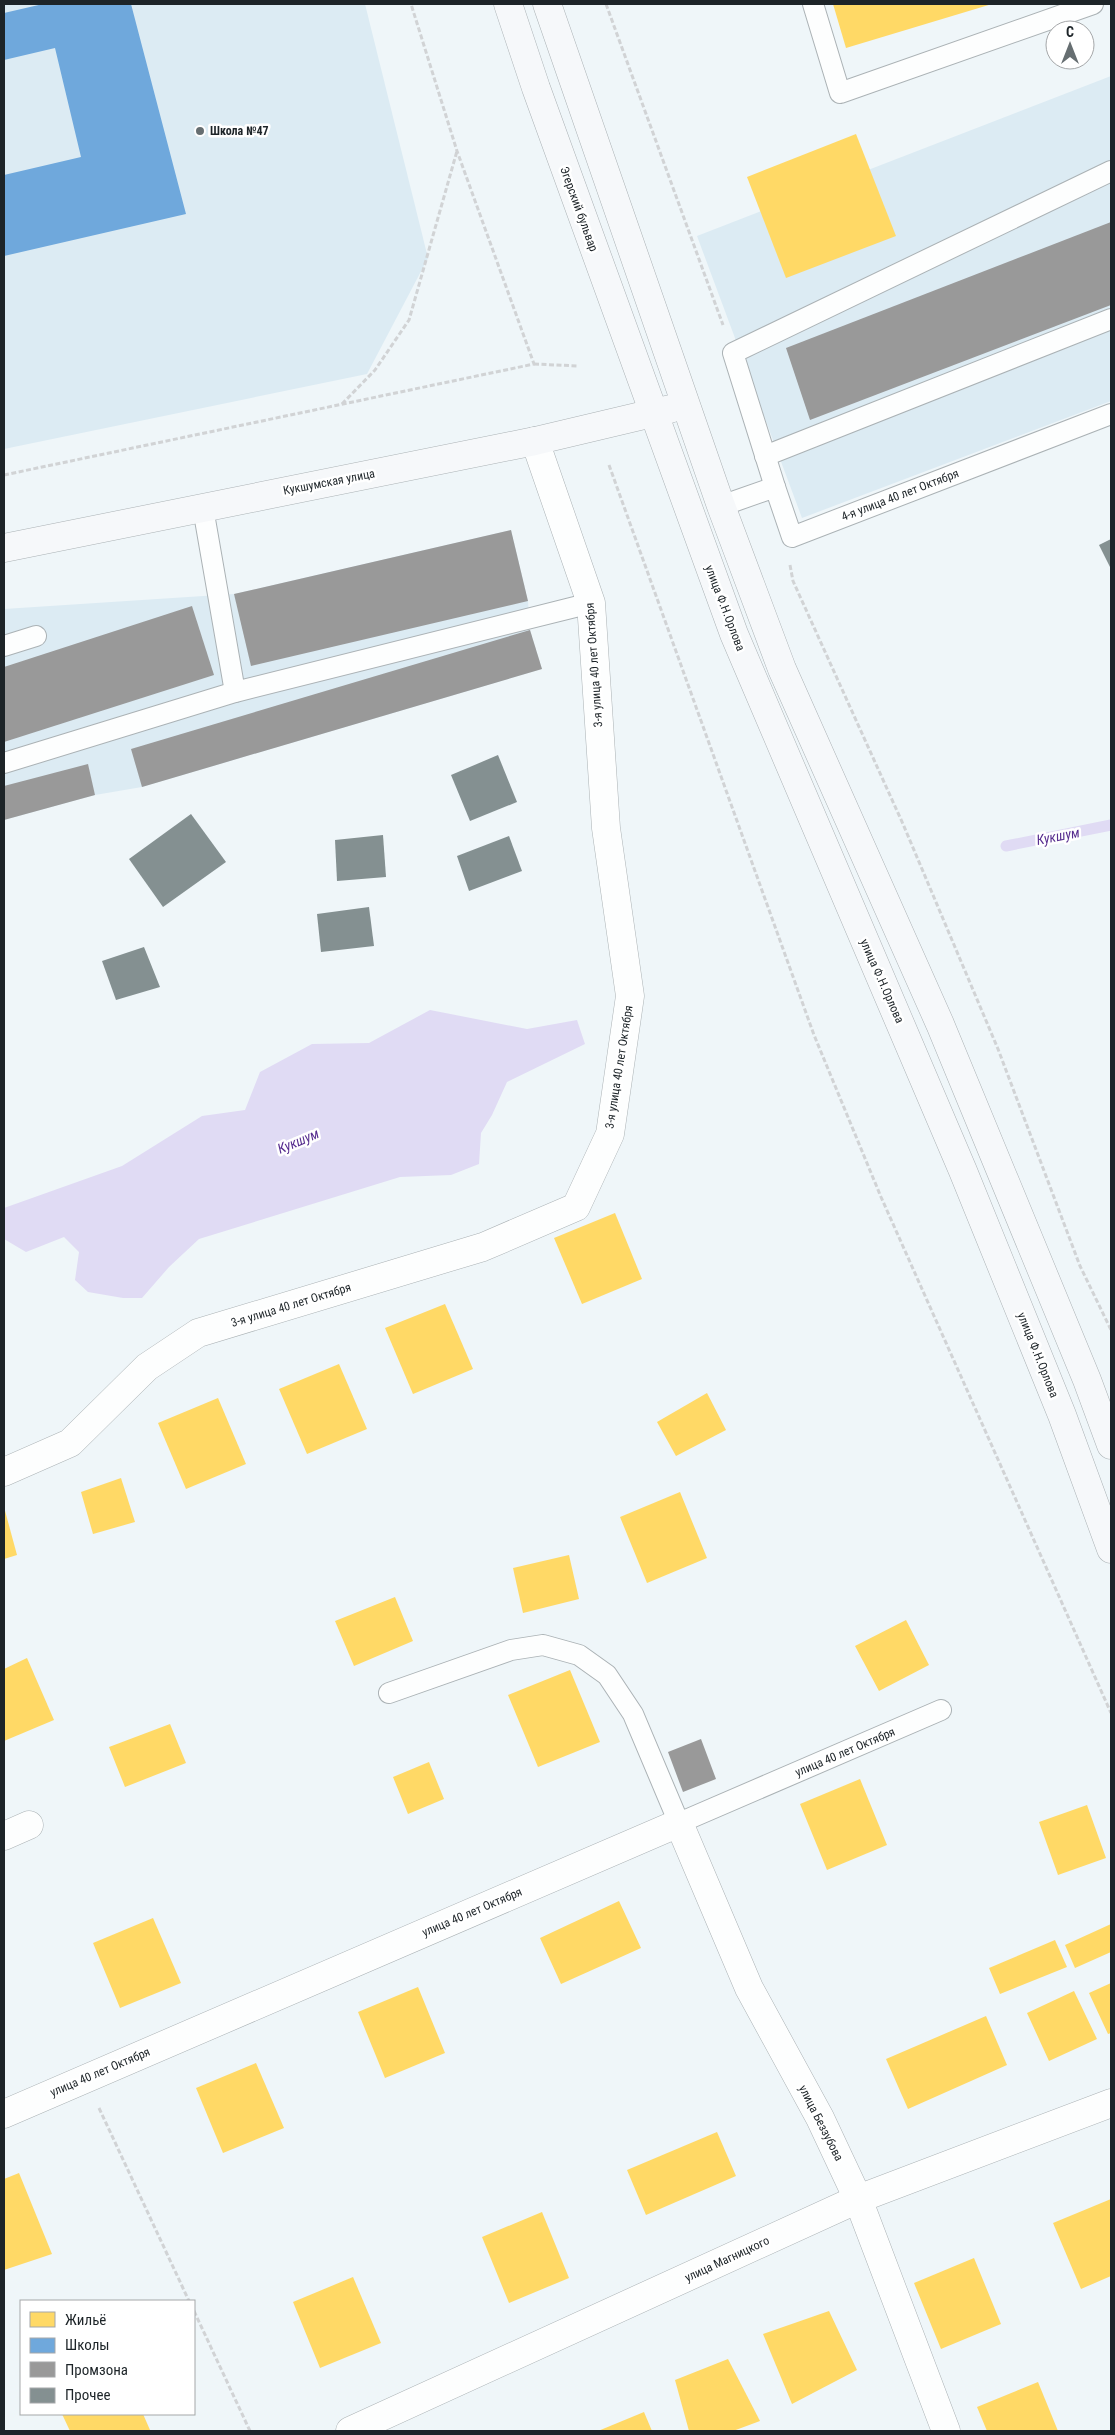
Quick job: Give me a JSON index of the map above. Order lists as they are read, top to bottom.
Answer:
{
  "streets": {
    "main road": ["Эгерский бульвар", "Кукшумская улица", "улица Ф.Н.Орлова"],
    "street": [
      "3-я улица 40 лет Октября",
      "улица 40 лет Октября",
      "улица Беззубова",
      "улица Магницкого"
    ],
    "lane": ["4-я улица 40 лет Октября"]
  },
  "crossings": [
    ["Эгерский бульвар", "Кукшумская улица"],
    ["Эгерский бульвар", "улица Ф.Н.Орлова"],
    ["Кукшумская улица", "улица Ф.Н.Орлова"],
    ["Кукшумская улица", "3-я улица 40 лет Октября"],
    ["улица 40 лет Октября", "улица Беззубова"],
    ["улица Беззубова", "улица Магницкого"]
  ],
  "water": ["Кукшум"],
  "places": ["Школа №47"],
  "legend": [
    "Жильё",
    "Школы",
    "Промзона",
    "Прочее"
  ],
  "north": "top"
}
